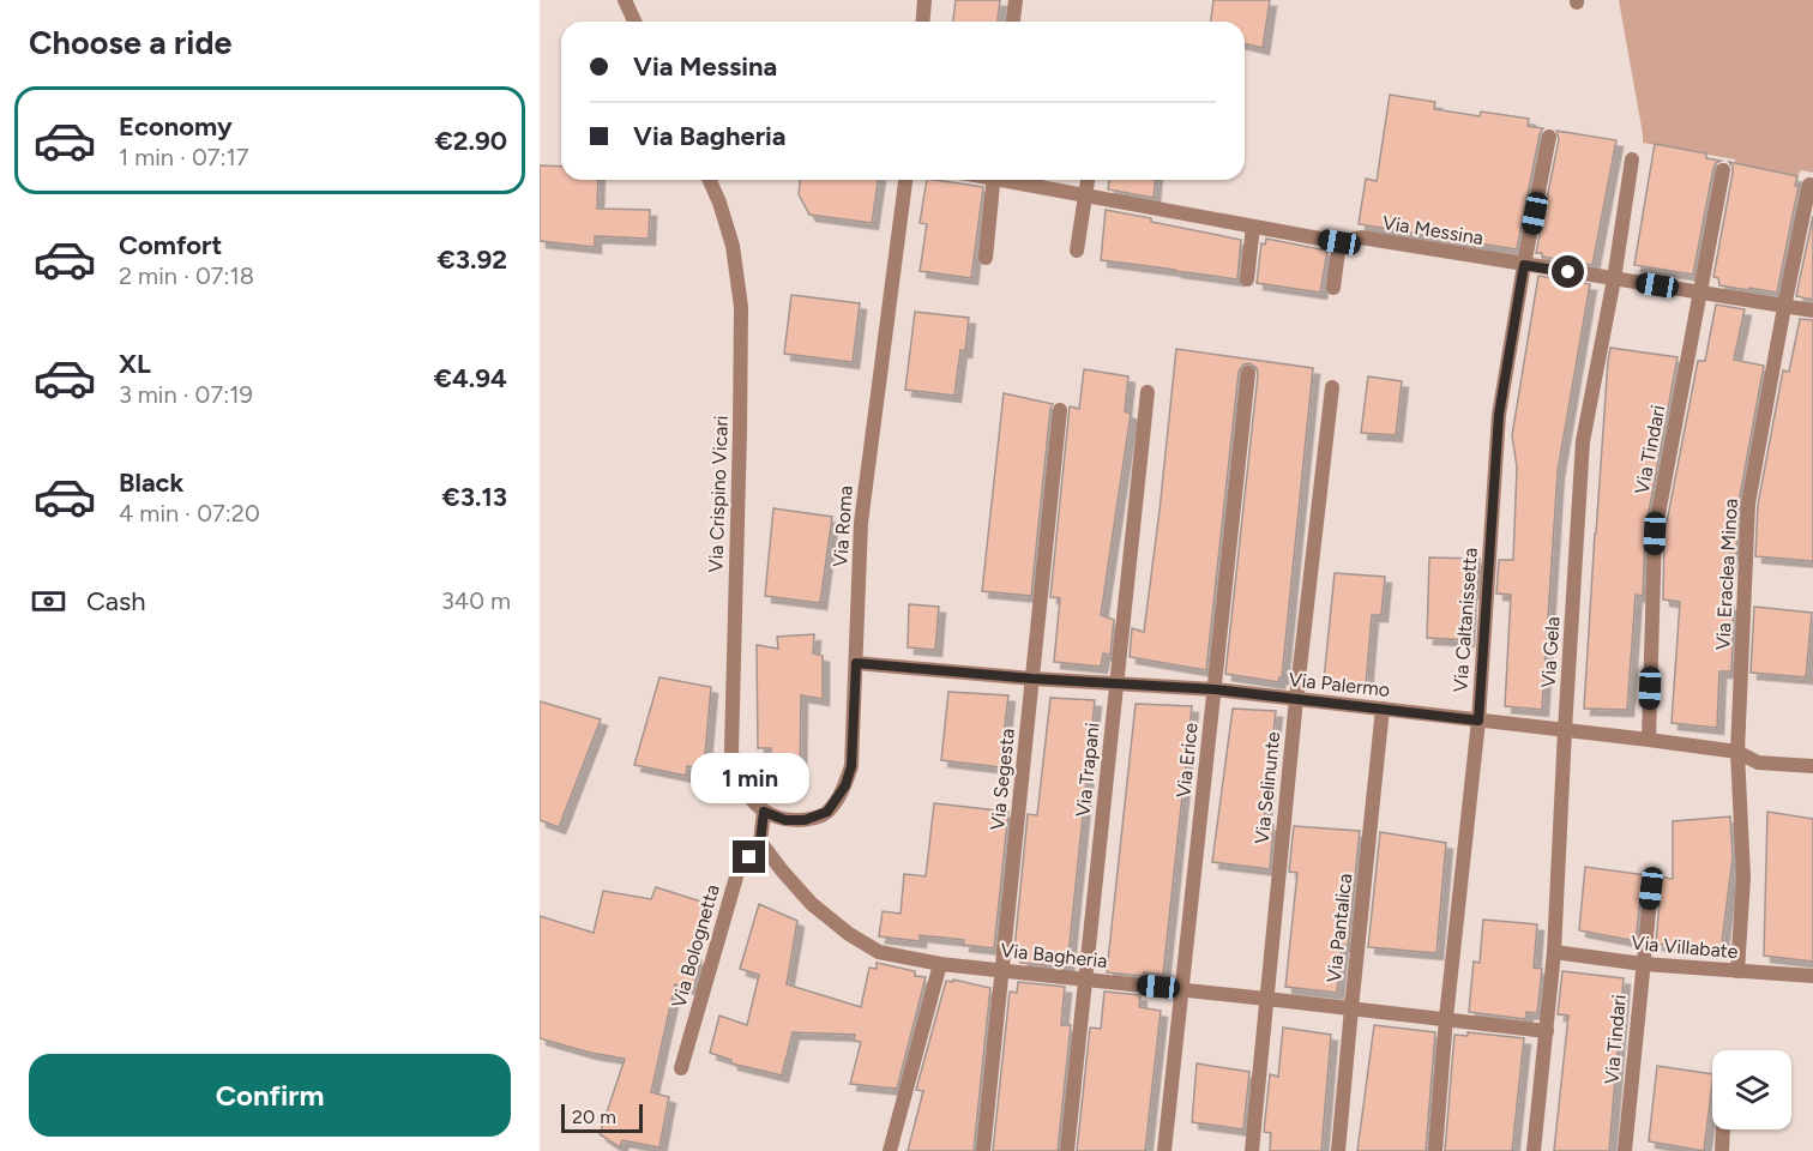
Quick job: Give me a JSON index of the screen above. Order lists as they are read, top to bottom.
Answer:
{
  "streets": {
    "street": [
      "Via Messina",
      "Via Tindari",
      "Via Crispino Vicari",
      "Via Roma",
      "Via Eraclea Minoa",
      "Via Caltanissetta",
      "Via Gela",
      "Via Palermo",
      "Via Erice",
      "Via Trapani",
      "Via Segesta",
      "Via Selinunte",
      "Via Pantalica",
      "Via Bolognetta",
      "Via Villabate",
      "Via Bagheria"
    ]
  },
  "crossings": [
    ["Via Messina", "Via Tindari"],
    ["Via Messina", "Via Eraclea Minoa"],
    ["Via Messina", "Via Caltanissetta"],
    ["Via Messina", "Via Gela"],
    ["Via Tindari", "Via Palermo"],
    ["Via Tindari", "Via Villabate"],
    ["Via Crispino Vicari", "Via Roma"],
    ["Via Roma", "Via Palermo"],
    ["Via Eraclea Minoa", "Via Palermo"],
    ["Via Eraclea Minoa", "Via Villabate"],
    ["Via Caltanissetta", "Via Palermo"],
    ["Via Caltanissetta", "Via Bagheria"],
    ["Via Gela", "Via Palermo"],
    ["Via Gela", "Via Villabate"],
    ["Via Gela", "Via Bagheria"],
    ["Via Palermo", "Via Erice"],
    ["Via Palermo", "Via Trapani"],
    ["Via Palermo", "Via Segesta"],
    ["Via Palermo", "Via Selinunte"],
    ["Via Palermo", "Via Pantalica"],
    ["Via Erice", "Via Bagheria"],
    ["Via Trapani", "Via Bagheria"],
    ["Via Segesta", "Via Bagheria"],
    ["Via Selinunte", "Via Bagheria"],
    ["Via Pantalica", "Via Bagheria"],
    ["Via Bolognetta", "Via Bagheria"]
  ],
  "scale_bar": "20 m",
  "page": {
    "heading": "Choose a ride",
    "banner": ["Via Messina", "Via Bagheria"],
    "list": [
      {
        "name": "Economy",
        "note": "1 min · 07:17",
        "value": "€2.90"
      },
      {
        "name": "Comfort",
        "note": "2 min · 07:18",
        "value": "€3.92"
      },
      {
        "name": "XL",
        "note": "3 min · 07:19",
        "value": "€4.94"
      },
      {
        "name": "Black",
        "note": "4 min · 07:20",
        "value": "€3.13"
      }
    ],
    "pay": ["Cash", "340 m"],
    "bubble": "1 min",
    "buttons": "Confirm",
    "scale": "20 m"
  }
}
